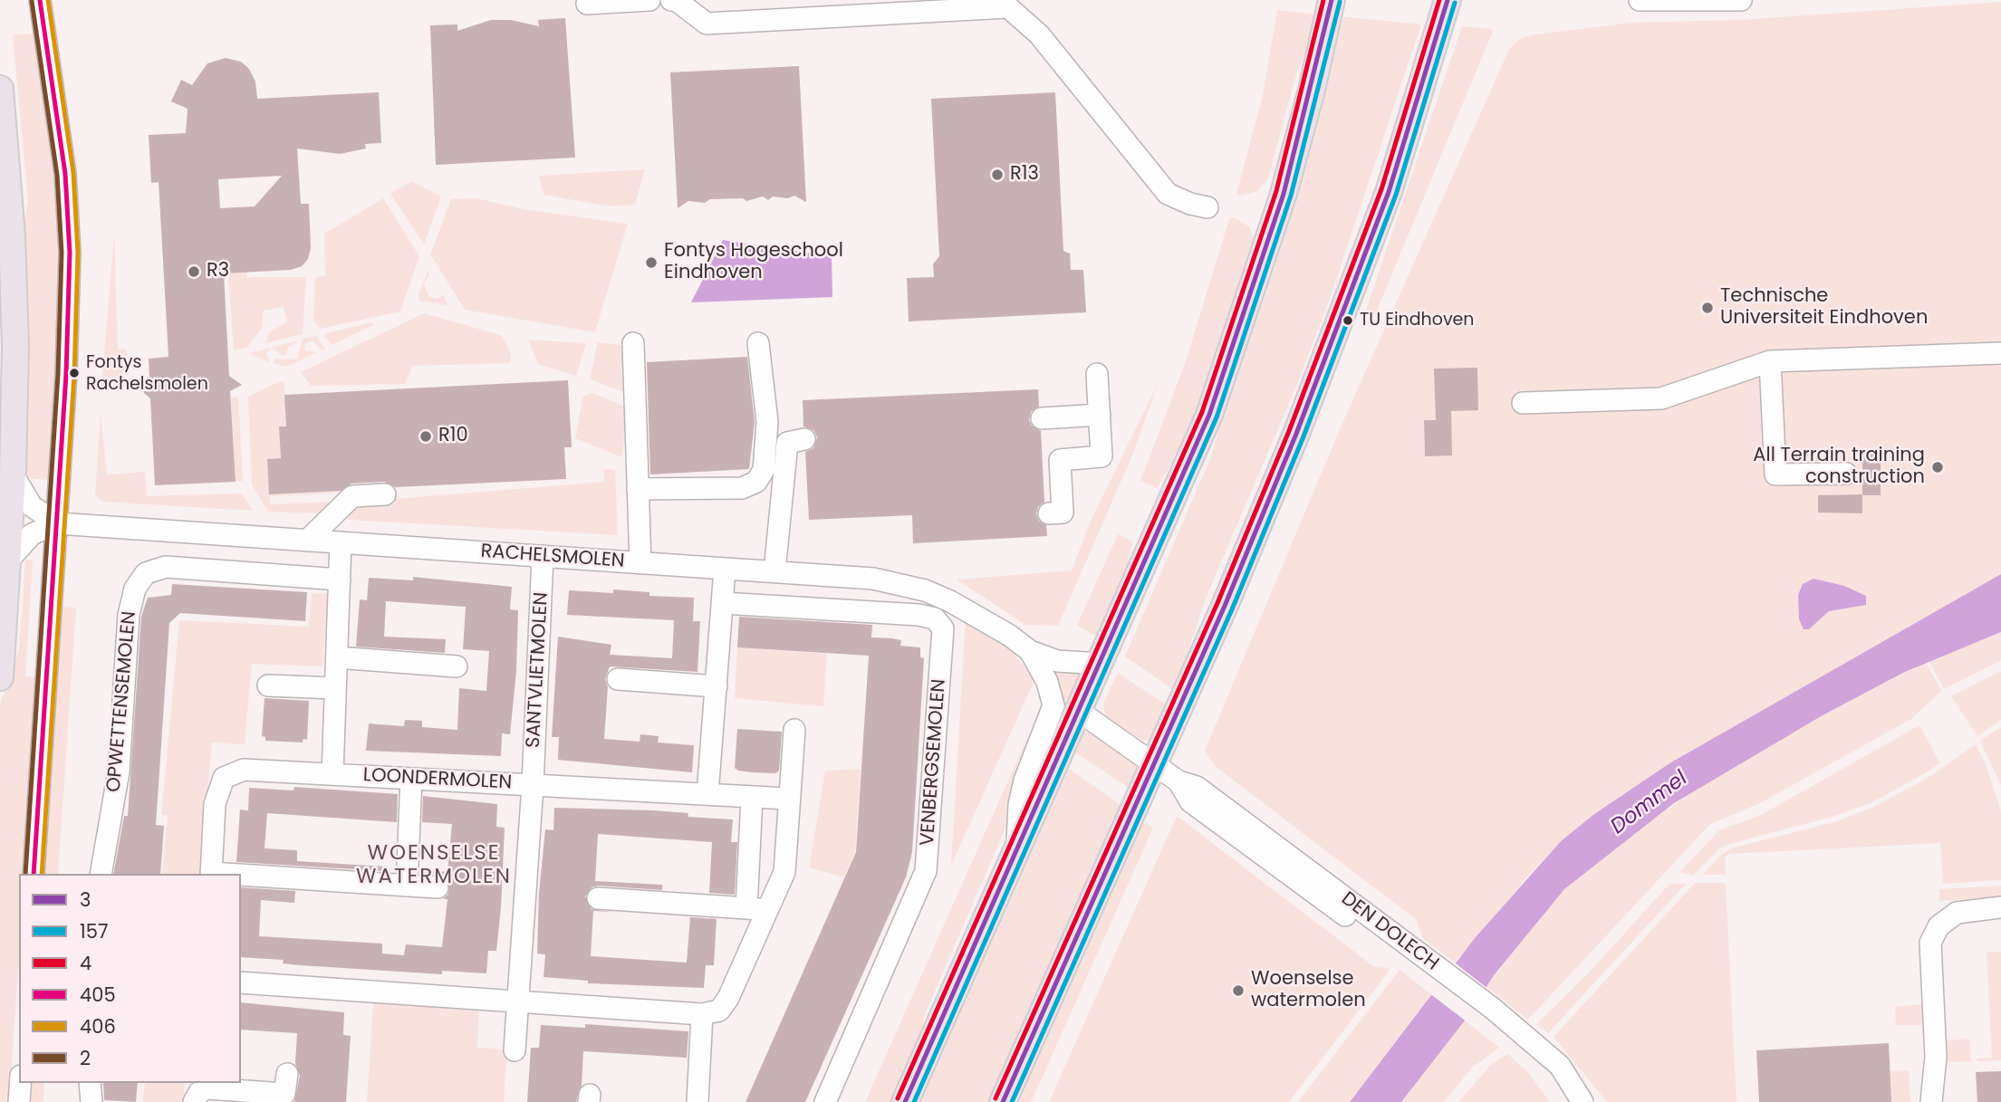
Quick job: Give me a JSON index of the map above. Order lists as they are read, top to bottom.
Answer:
{
  "streets": {
    "street": [
      "RACHELSMOLEN",
      "SANTVLIETMOLEN",
      "OPWETTENSEMOLEN",
      "VENBERGSEMOLEN",
      "LOONDERMOLEN",
      "DEN DOLECH"
    ]
  },
  "crossings": [
    ["RACHELSMOLEN", "SANTVLIETMOLEN"],
    ["SANTVLIETMOLEN", "LOONDERMOLEN"]
  ],
  "districts": ["WOENSELSE WATERMOLEN"],
  "water": ["Dommel"],
  "places": [
    "R13",
    "Fontys Hogeschool Eindhoven",
    "R3",
    "Technische Universiteit Eindhoven",
    "TU Eindhoven",
    "Fontys Rachelsmolen",
    "R10",
    "All Terrain training construction",
    "Woenselse watermolen"
  ],
  "lines": [
    "transit line 3",
    "transit line 4",
    "transit line 405",
    "transit line 406",
    "transit line 2",
    "transit line 157"
  ],
  "legend": [
    "3",
    "157",
    "4",
    "405",
    "406",
    "2"
  ]
}
